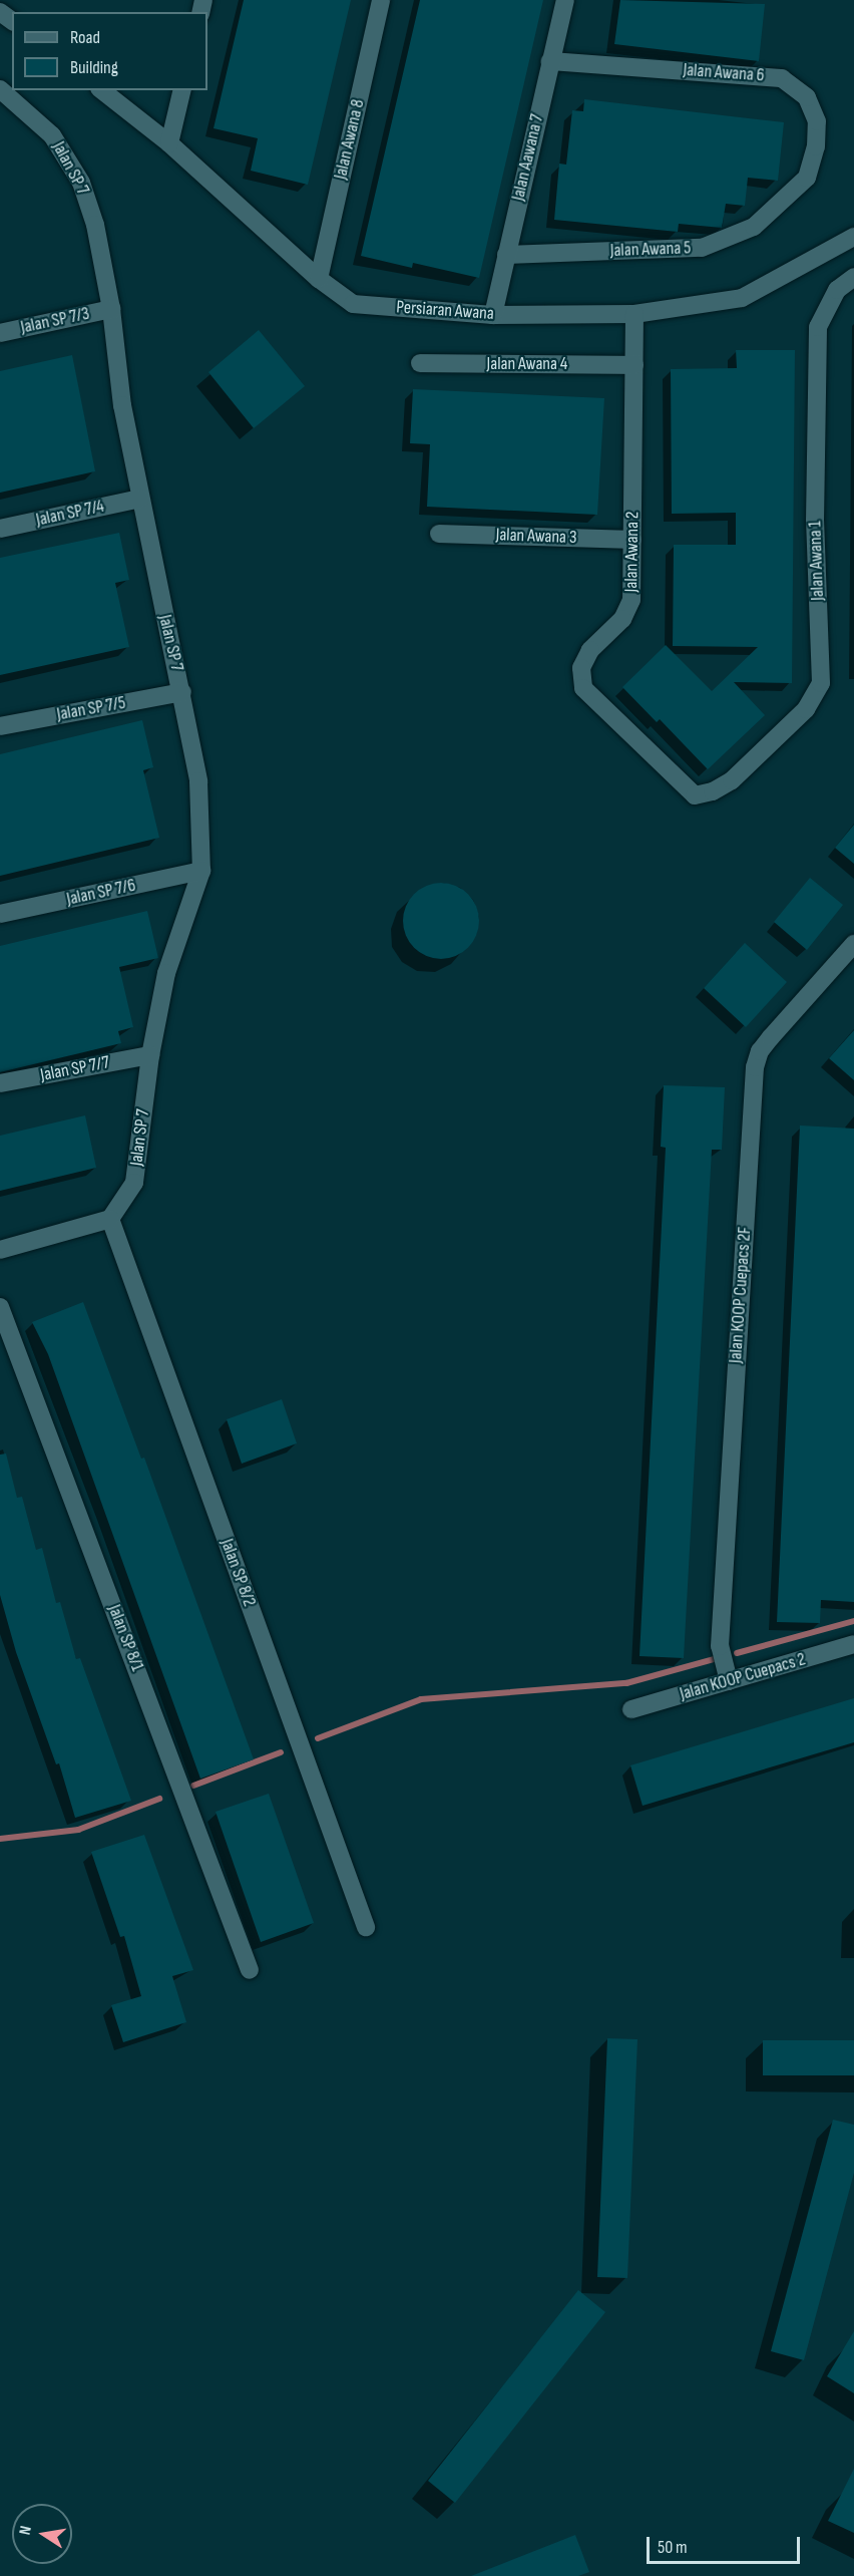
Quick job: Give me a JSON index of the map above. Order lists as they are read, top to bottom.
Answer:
{
  "streets": {
    "street": [
      "Jalan Awana 6",
      "Jalan Awana 8",
      "Jalan Aawana 7",
      "Jalan SP 7",
      "Jalan Awana 5",
      "Persiaran Awana",
      "Jalan SP 7/3",
      "Jalan Awana 4",
      "Jalan SP 7/4",
      "Jalan Awana 3",
      "Jalan Awana 2",
      "Jalan Awana 1",
      "Jalan SP 7/5",
      "Jalan SP 7/6",
      "Jalan SP 7/7",
      "Jalan KOOP Cuepacs 2F",
      "Jalan SP 8/2",
      "Jalan SP 8/1",
      "Jalan KOOP Cuepacs 2"
    ]
  },
  "crossings": [
    ["Jalan Awana 6", "Jalan Aawana 7"],
    ["Jalan Awana 6", "Jalan Awana 5"],
    ["Jalan Awana 8", "Persiaran Awana"],
    ["Jalan Aawana 7", "Jalan Awana 5"],
    ["Jalan Aawana 7", "Persiaran Awana"],
    ["Jalan SP 7", "Jalan SP 7/3"],
    ["Jalan SP 7", "Jalan SP 7/4"],
    ["Jalan SP 7", "Jalan SP 7/5"],
    ["Jalan SP 7", "Jalan SP 7/6"],
    ["Jalan SP 7", "Jalan SP 7/7"],
    ["Jalan SP 7", "Jalan SP 8/2"],
    ["Persiaran Awana", "Jalan Awana 2"],
    ["Jalan Awana 4", "Jalan Awana 2"],
    ["Jalan Awana 3", "Jalan Awana 2"],
    ["Jalan Awana 2", "Jalan Awana 1"],
    ["Jalan KOOP Cuepacs 2F", "Jalan KOOP Cuepacs 2"]
  ],
  "legend": ["Road", "Building"],
  "scale_bar": "50 m",
  "north": "left"
}
